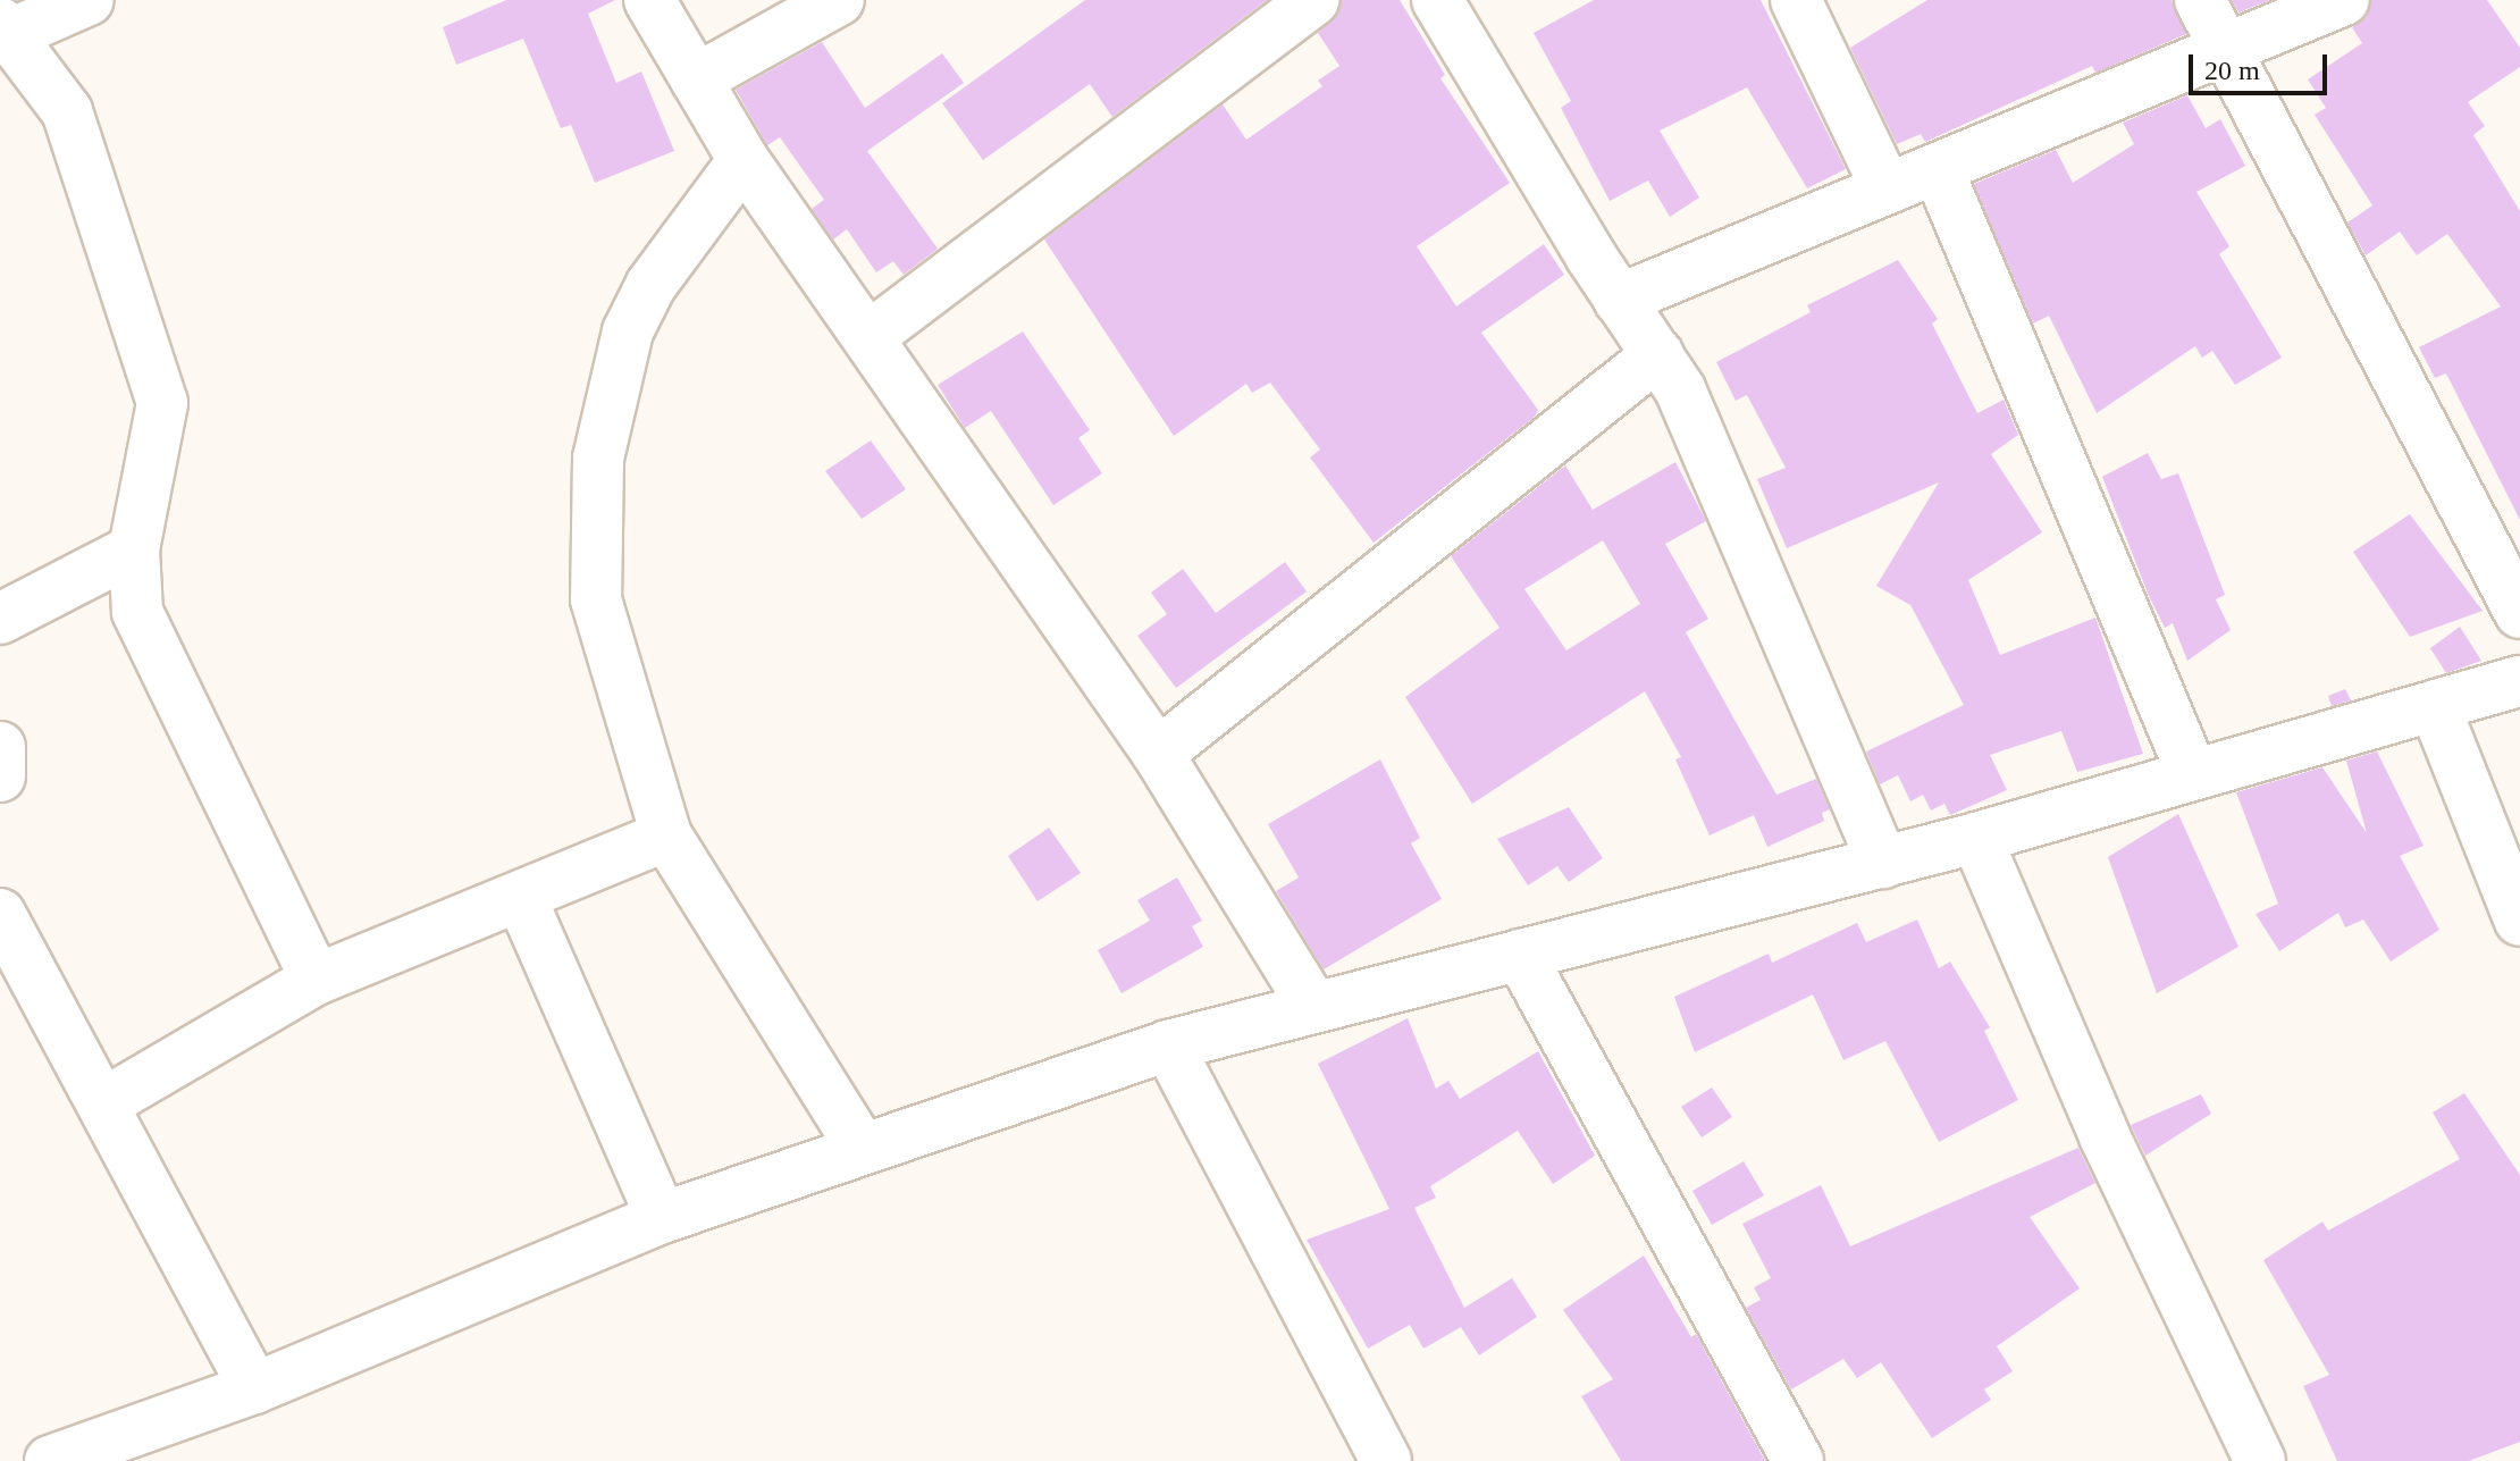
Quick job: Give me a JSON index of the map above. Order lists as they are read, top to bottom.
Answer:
{
  "scale_bar": "20 m"
}
